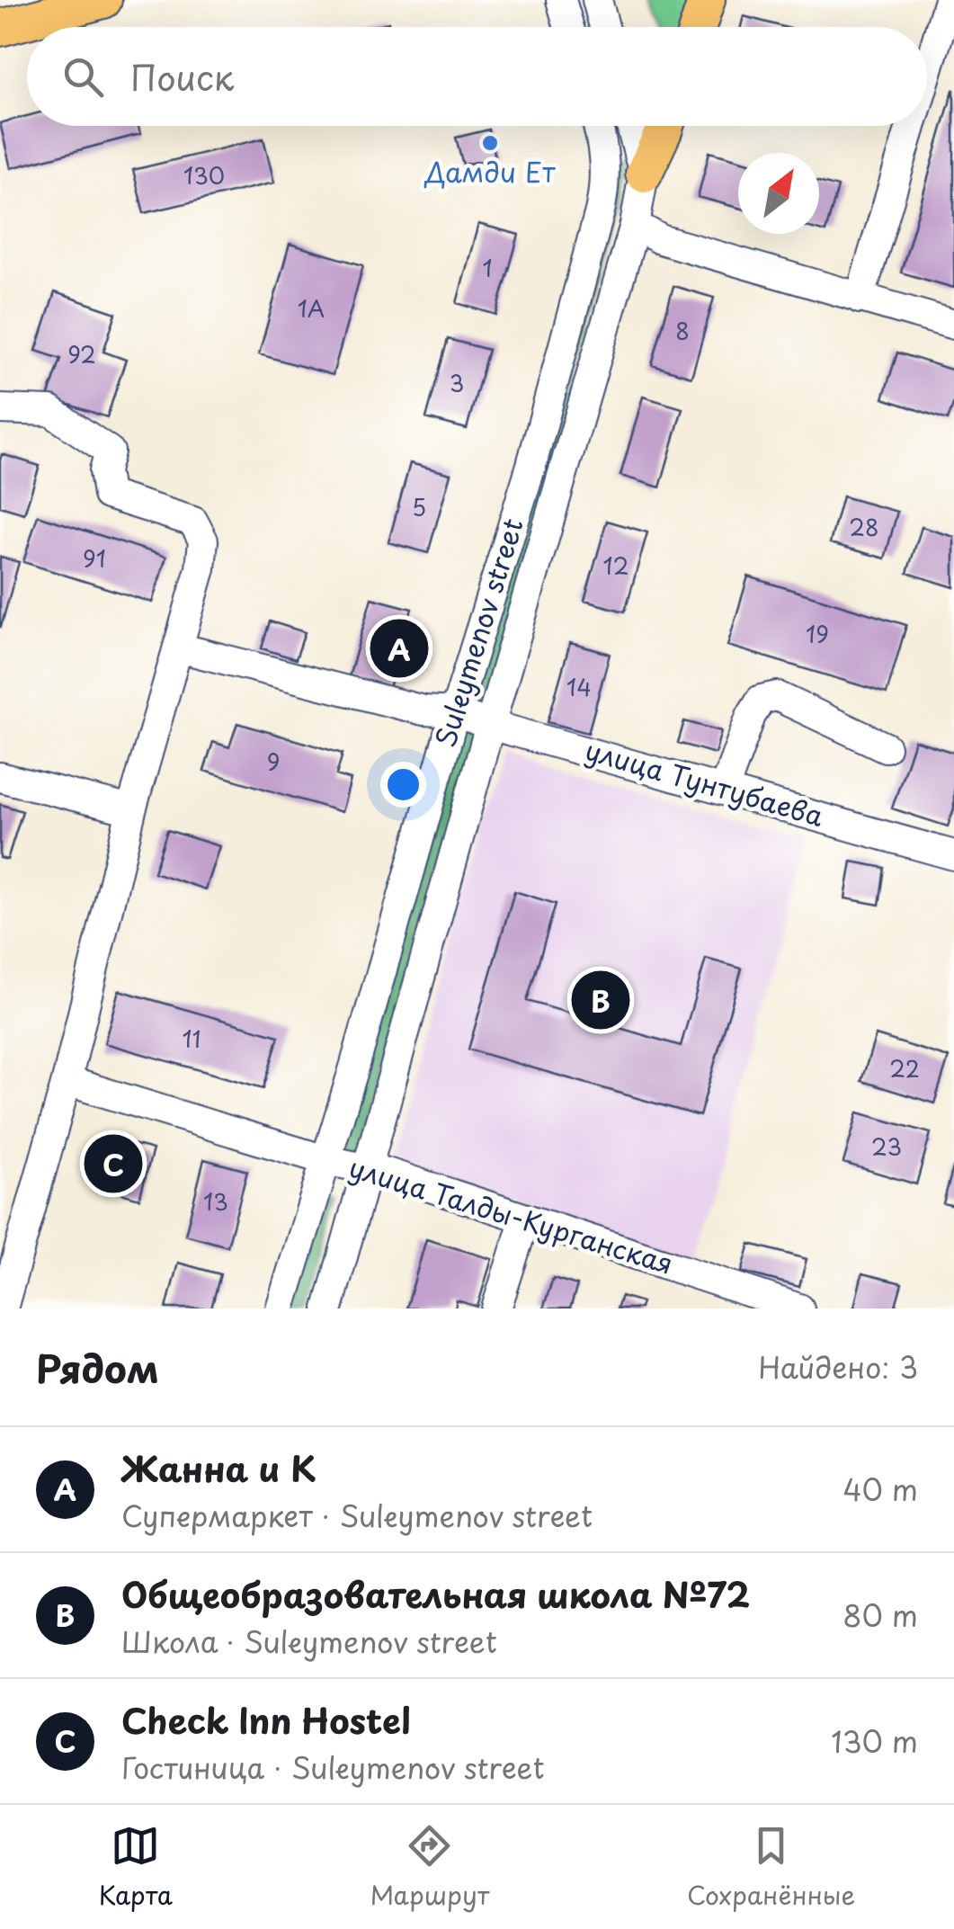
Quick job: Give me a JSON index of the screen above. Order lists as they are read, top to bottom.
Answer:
{
  "streets": {
    "street": ["Suleymenov street", "улица Тунтубаева", "улица Талды-Курганская"]
  },
  "crossings": [
    ["Suleymenov street", "улица Тунтубаева"],
    ["Suleymenov street", "улица Талды-Курганская"]
  ],
  "places": ["Дамди Ет"],
  "house_numbers": [
    "130",
    "1",
    "1А",
    "8",
    "92",
    "3",
    "5",
    "28",
    "91",
    "12",
    "19",
    "14",
    "9",
    "11",
    "22",
    "23",
    "13"
  ],
  "north": "top right",
  "page": {
    "search": "Поиск",
    "pins": ["A", "B", "C"],
    "heading": ["Рядом", "Найдено: 3"],
    "list": [
      {
        "mark": "A",
        "name": "Жанна и К",
        "note": "Супермаркет · Suleymenov street",
        "value": "40 m"
      },
      {
        "mark": "B",
        "name": "Общеобразовательная школа №72",
        "note": "Школа · Suleymenov street",
        "value": "80 m"
      },
      {
        "mark": "C",
        "name": "Check Inn Hostel",
        "note": "Гостиница · Suleymenov street",
        "value": "130 m"
      }
    ],
    "nav": ["Карта", "Маршрут", "Сохранённые"]
  }
}
